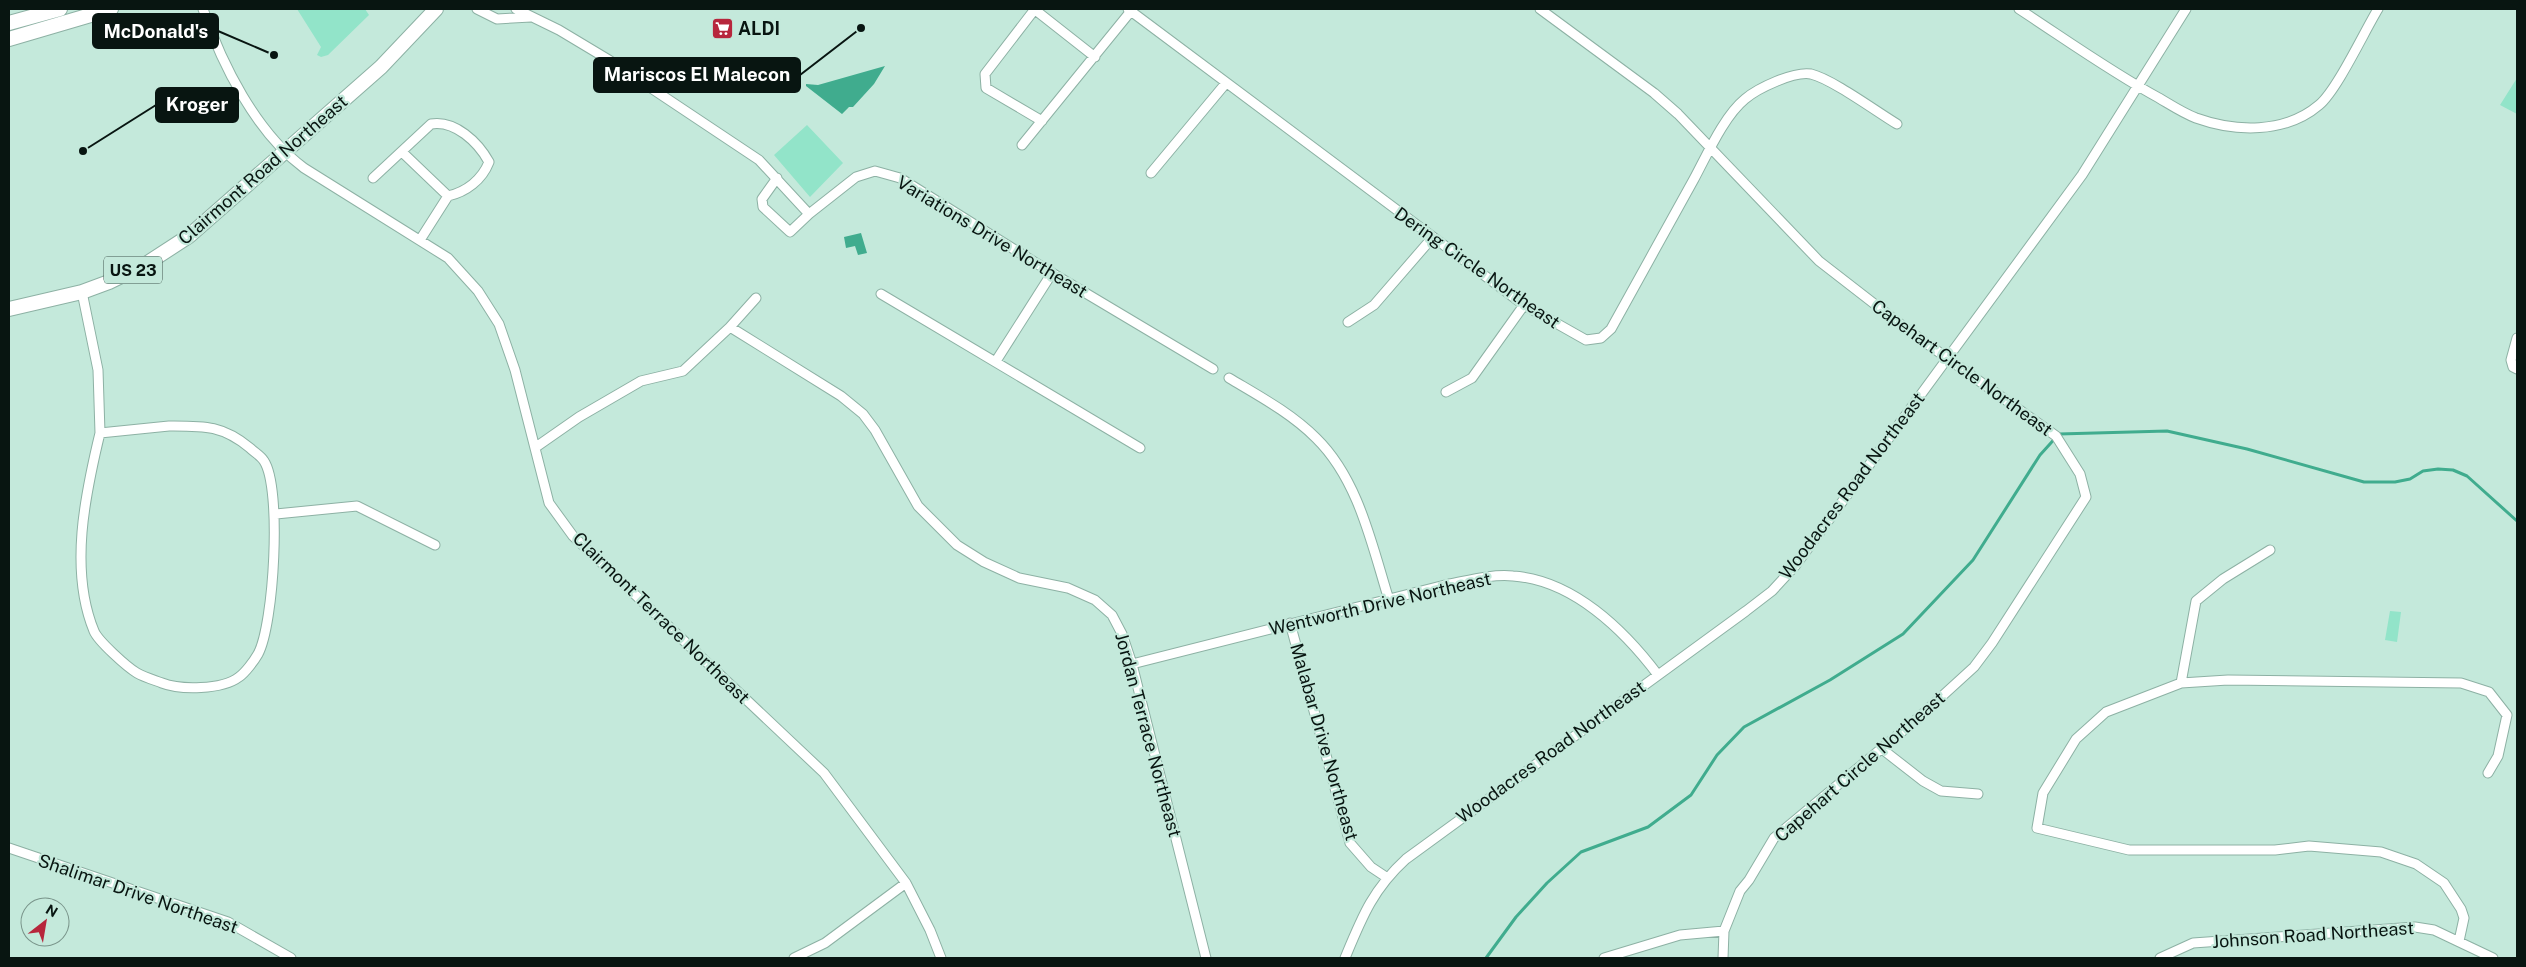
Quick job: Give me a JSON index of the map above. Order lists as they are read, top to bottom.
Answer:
{
  "streets": {
    "main road": ["Clairmont Road Northeast", "US 23"],
    "street": [
      "Variations Drive Northeast",
      "Dering Circle Northeast",
      "Capehart Circle Northeast",
      "Woodacres Road Northeast",
      "Wentworth Drive Northeast",
      "Clairmont Terrace Northeast",
      "Jordan Terrace Northeast",
      "Malabar Drive Northeast",
      "Shalimar Drive Northeast",
      "Johnson Road Northeast"
    ]
  },
  "crossings": [
    ["Clairmont Road Northeast", "Clairmont Terrace Northeast"],
    ["Dering Circle Northeast", "Capehart Circle Northeast"],
    ["Capehart Circle Northeast", "Woodacres Road Northeast"],
    ["Woodacres Road Northeast", "Wentworth Drive Northeast"],
    ["Woodacres Road Northeast", "Malabar Drive Northeast"],
    ["Wentworth Drive Northeast", "Jordan Terrace Northeast"],
    ["Wentworth Drive Northeast", "Malabar Drive Northeast"]
  ],
  "places": {
    "other": ["Mariscos El Malecon", "McDonald's", "Kroger"],
    "supermarket": ["ALDI"]
  },
  "north": "top right"
}
